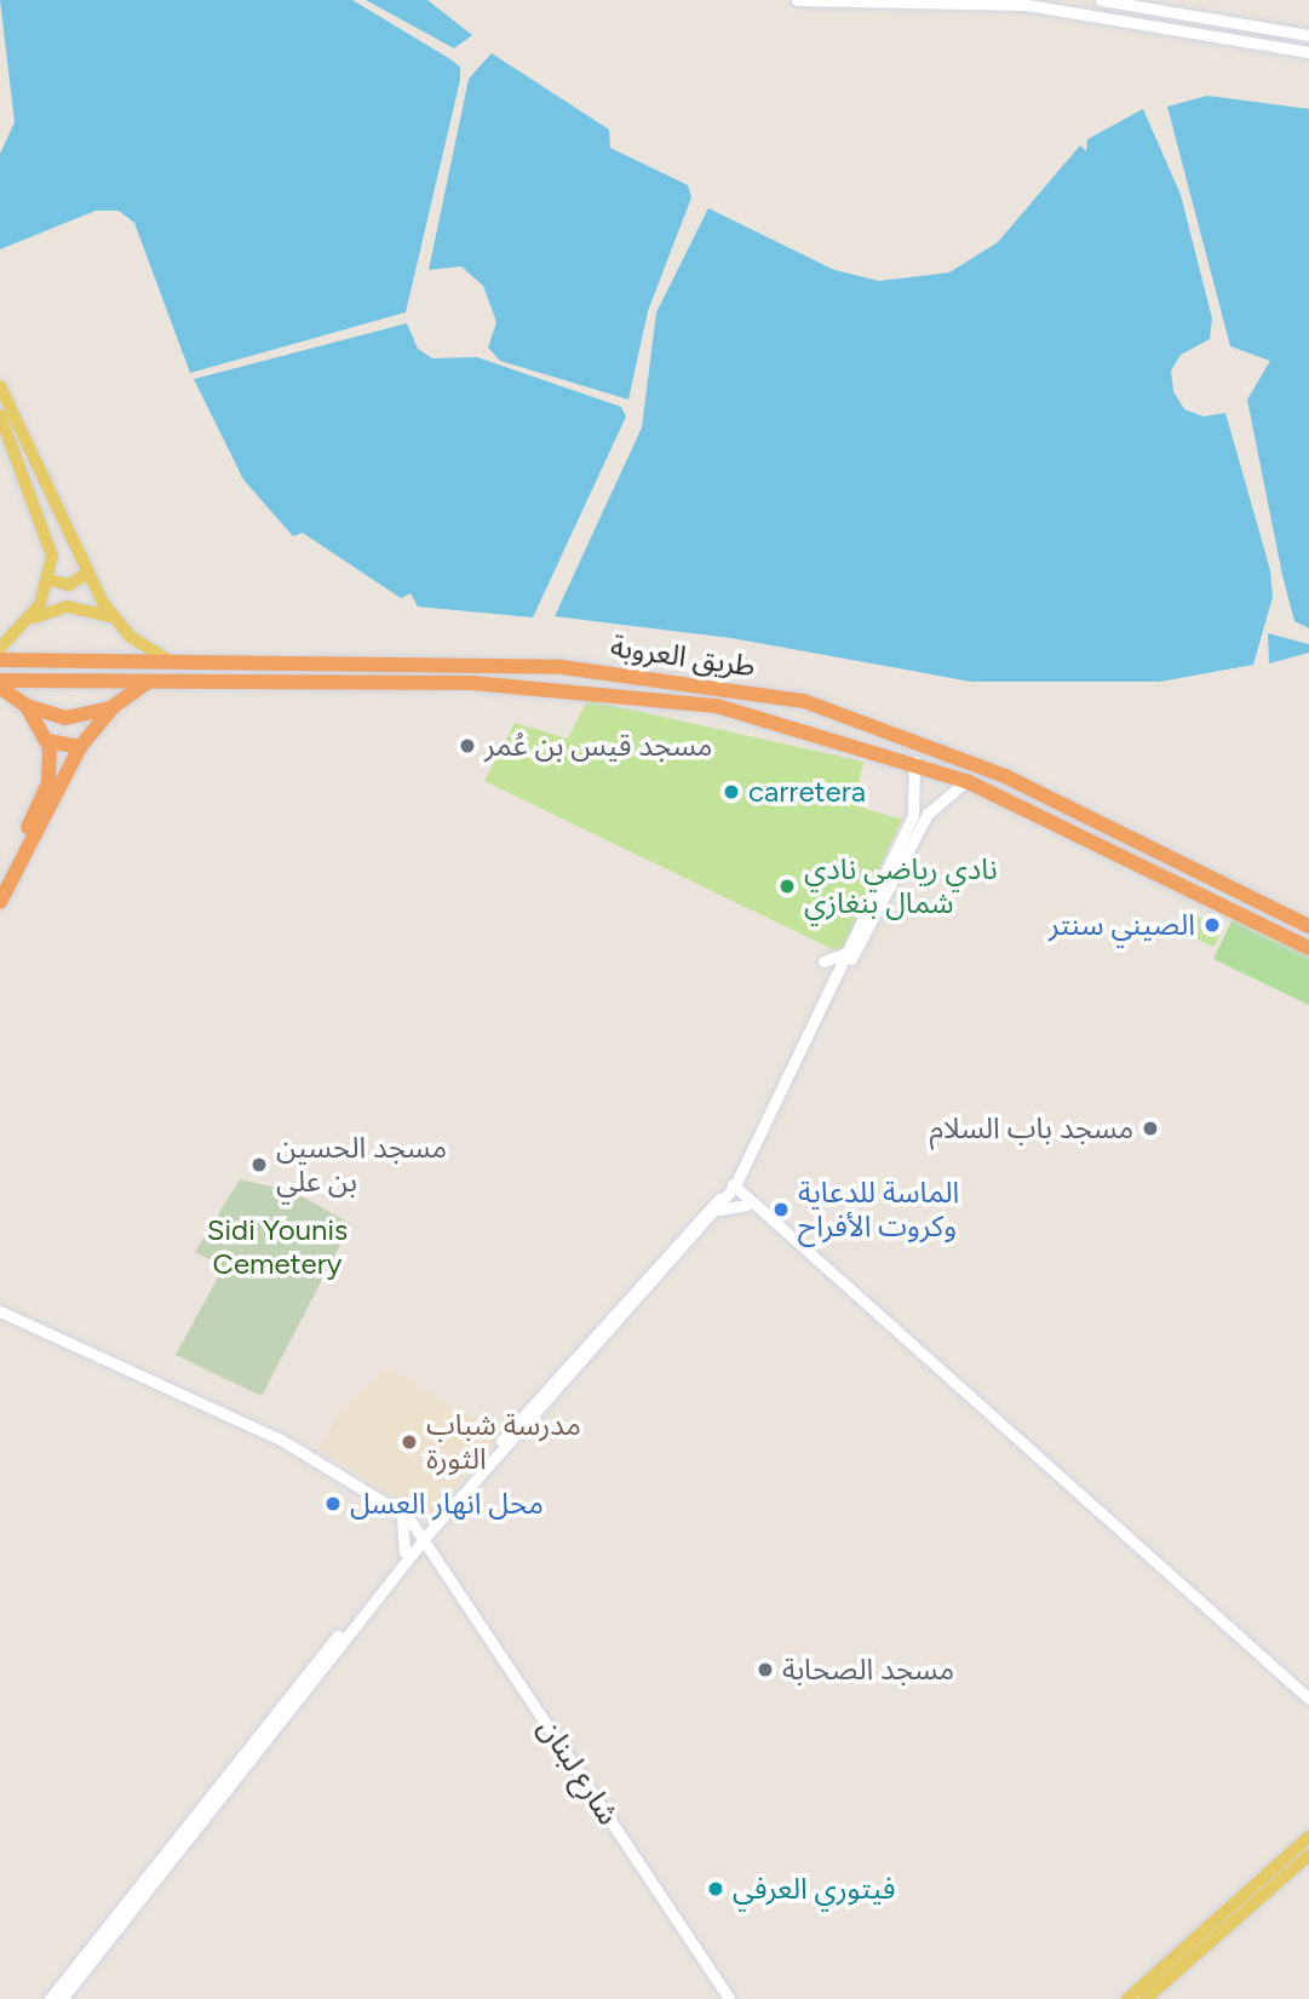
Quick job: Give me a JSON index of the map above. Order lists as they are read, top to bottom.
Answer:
{
  "streets": {
    "highway": ["طريق العروبة"],
    "street": ["شارع لبنان"]
  },
  "parks": ["Sidi Younis Cemetery"],
  "places": [
    "مسجد قيس بن عُمر",
    "carretera",
    "نادي رياضي نادي شمال بنغازي",
    "الصيني سنتر",
    "مسجد باب السلام",
    "مسجد الحسين بن علي",
    "الماسة للدعاية وكروت الأفراح",
    "مدرسة شباب الثورة",
    "محل انهار العسل",
    "مسجد الصحابة",
    "فيتوري العرفي"
  ]
}
